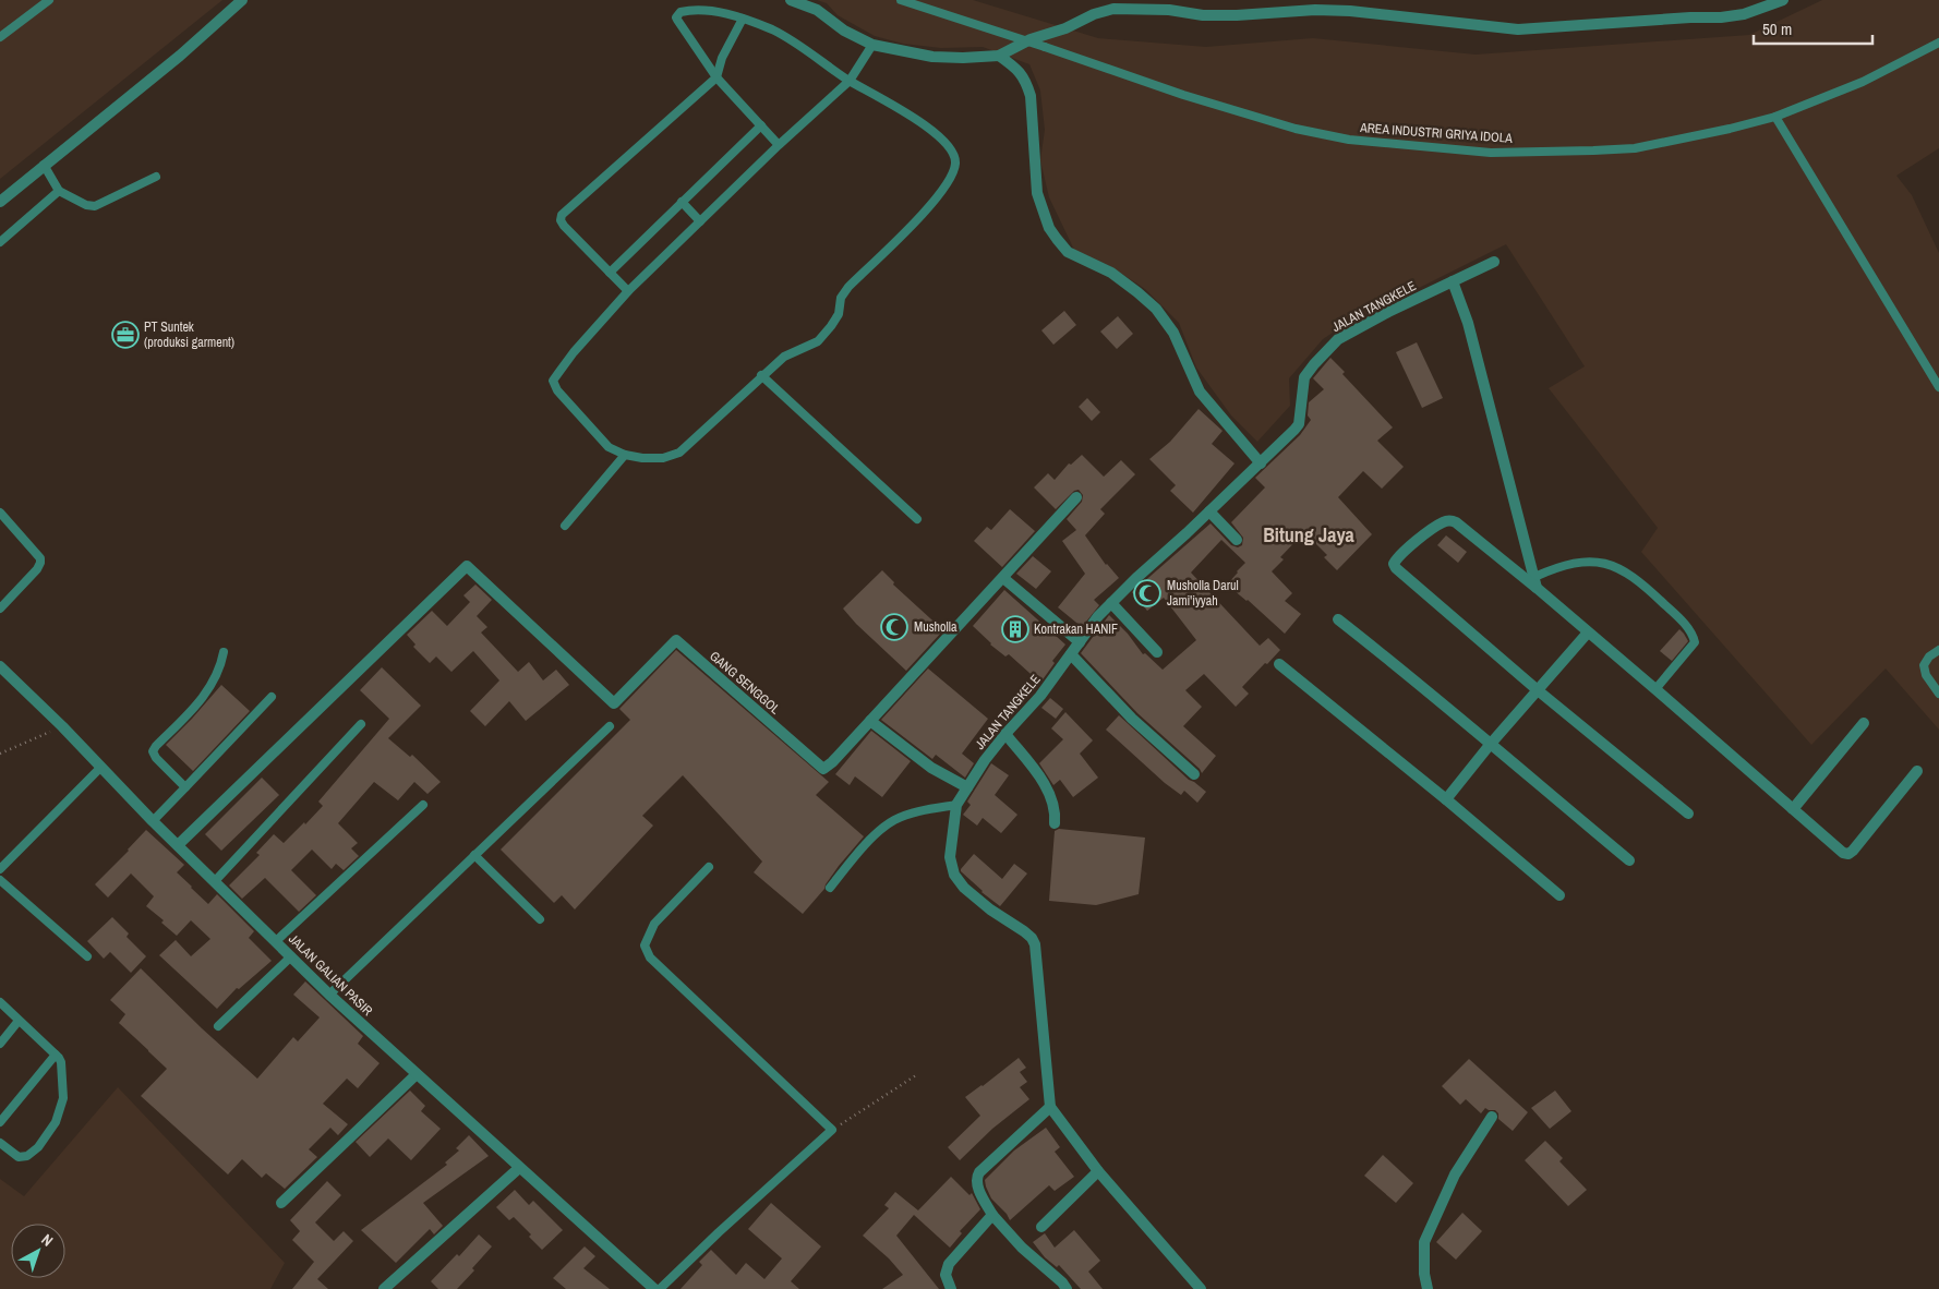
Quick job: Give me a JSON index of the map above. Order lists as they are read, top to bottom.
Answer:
{
  "streets": {
    "street": ["JALAN TANGKELE", "GANG SENGGOL", "JALAN GALIAN PASIR"],
    "lane": ["AREA INDUSTRI GRIYA IDOLA"]
  },
  "crossings": [
    ["GANG SENGGOL", "JALAN GALIAN PASIR"]
  ],
  "districts": ["Bitung Jaya"],
  "places": {
    "office": ["PT Suntek (produksi garment)"],
    "mosque": ["Musholla Darul Jami'iyyah", "Musholla"],
    "building": ["Kontrakan HANIF"]
  },
  "scale_bar": "50 m",
  "north": "top right"
}
